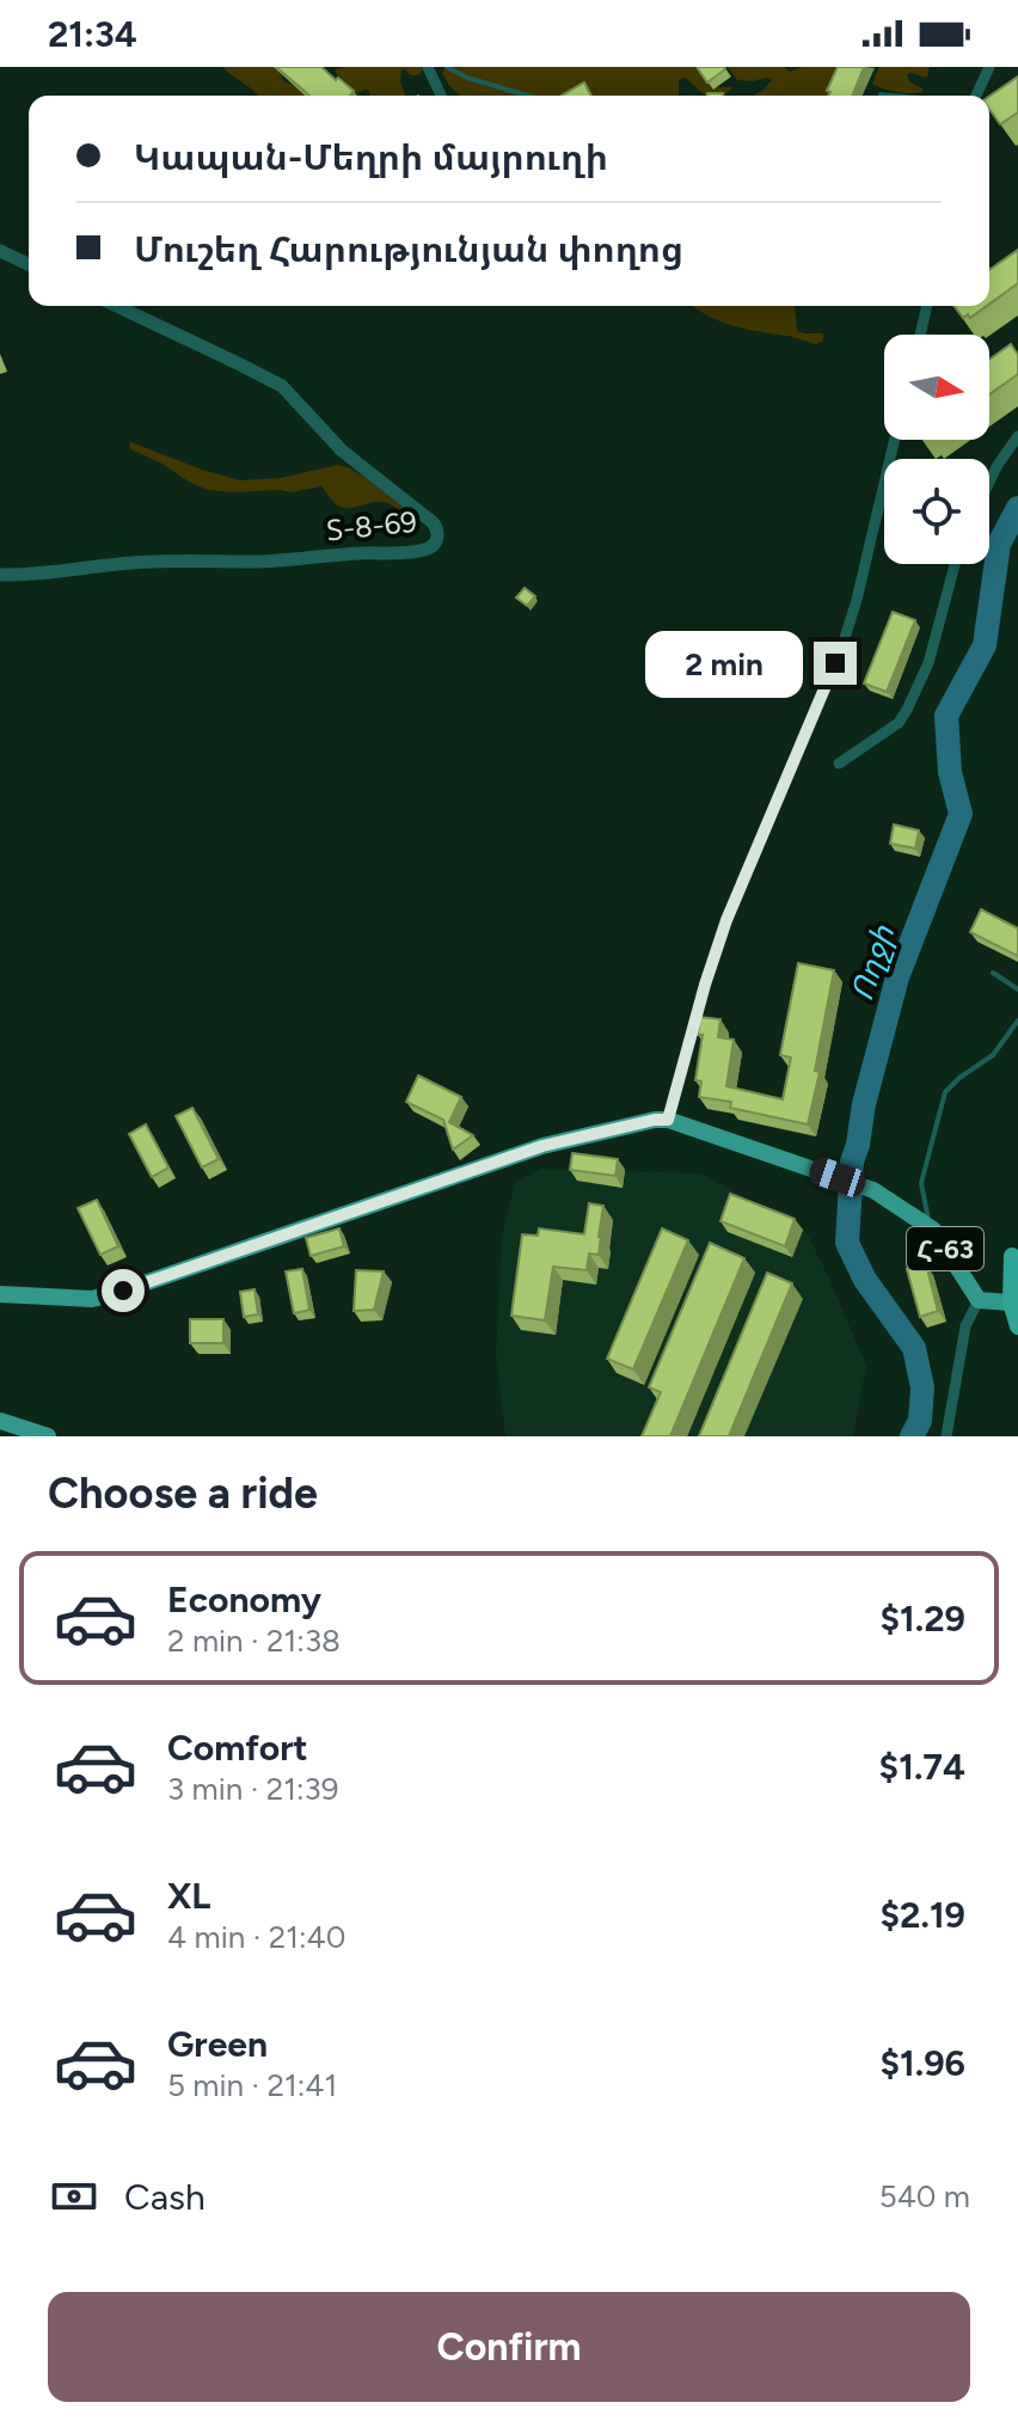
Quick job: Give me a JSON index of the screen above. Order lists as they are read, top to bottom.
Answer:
{
  "streets": {
    "main road": ["Հ-63"],
    "street": ["Տ-8-69"]
  },
  "water": ["Ողջի"],
  "north": "right",
  "page": {
    "status": "21:34",
    "banner": ["Կապան-Մեղրի մայրուղի", "Մուշեղ Հարությունյան փողոց"],
    "bubble": "2 min",
    "heading": "Choose a ride",
    "list": [
      {
        "name": "Economy",
        "note": "2 min · 21:38",
        "value": "$1.29"
      },
      {
        "name": "Comfort",
        "note": "3 min · 21:39",
        "value": "$1.74"
      },
      {
        "name": "XL",
        "note": "4 min · 21:40",
        "value": "$2.19"
      },
      {
        "name": "Green",
        "note": "5 min · 21:41",
        "value": "$1.96"
      }
    ],
    "pay": ["Cash", "540 m"],
    "buttons": "Confirm"
  }
}
